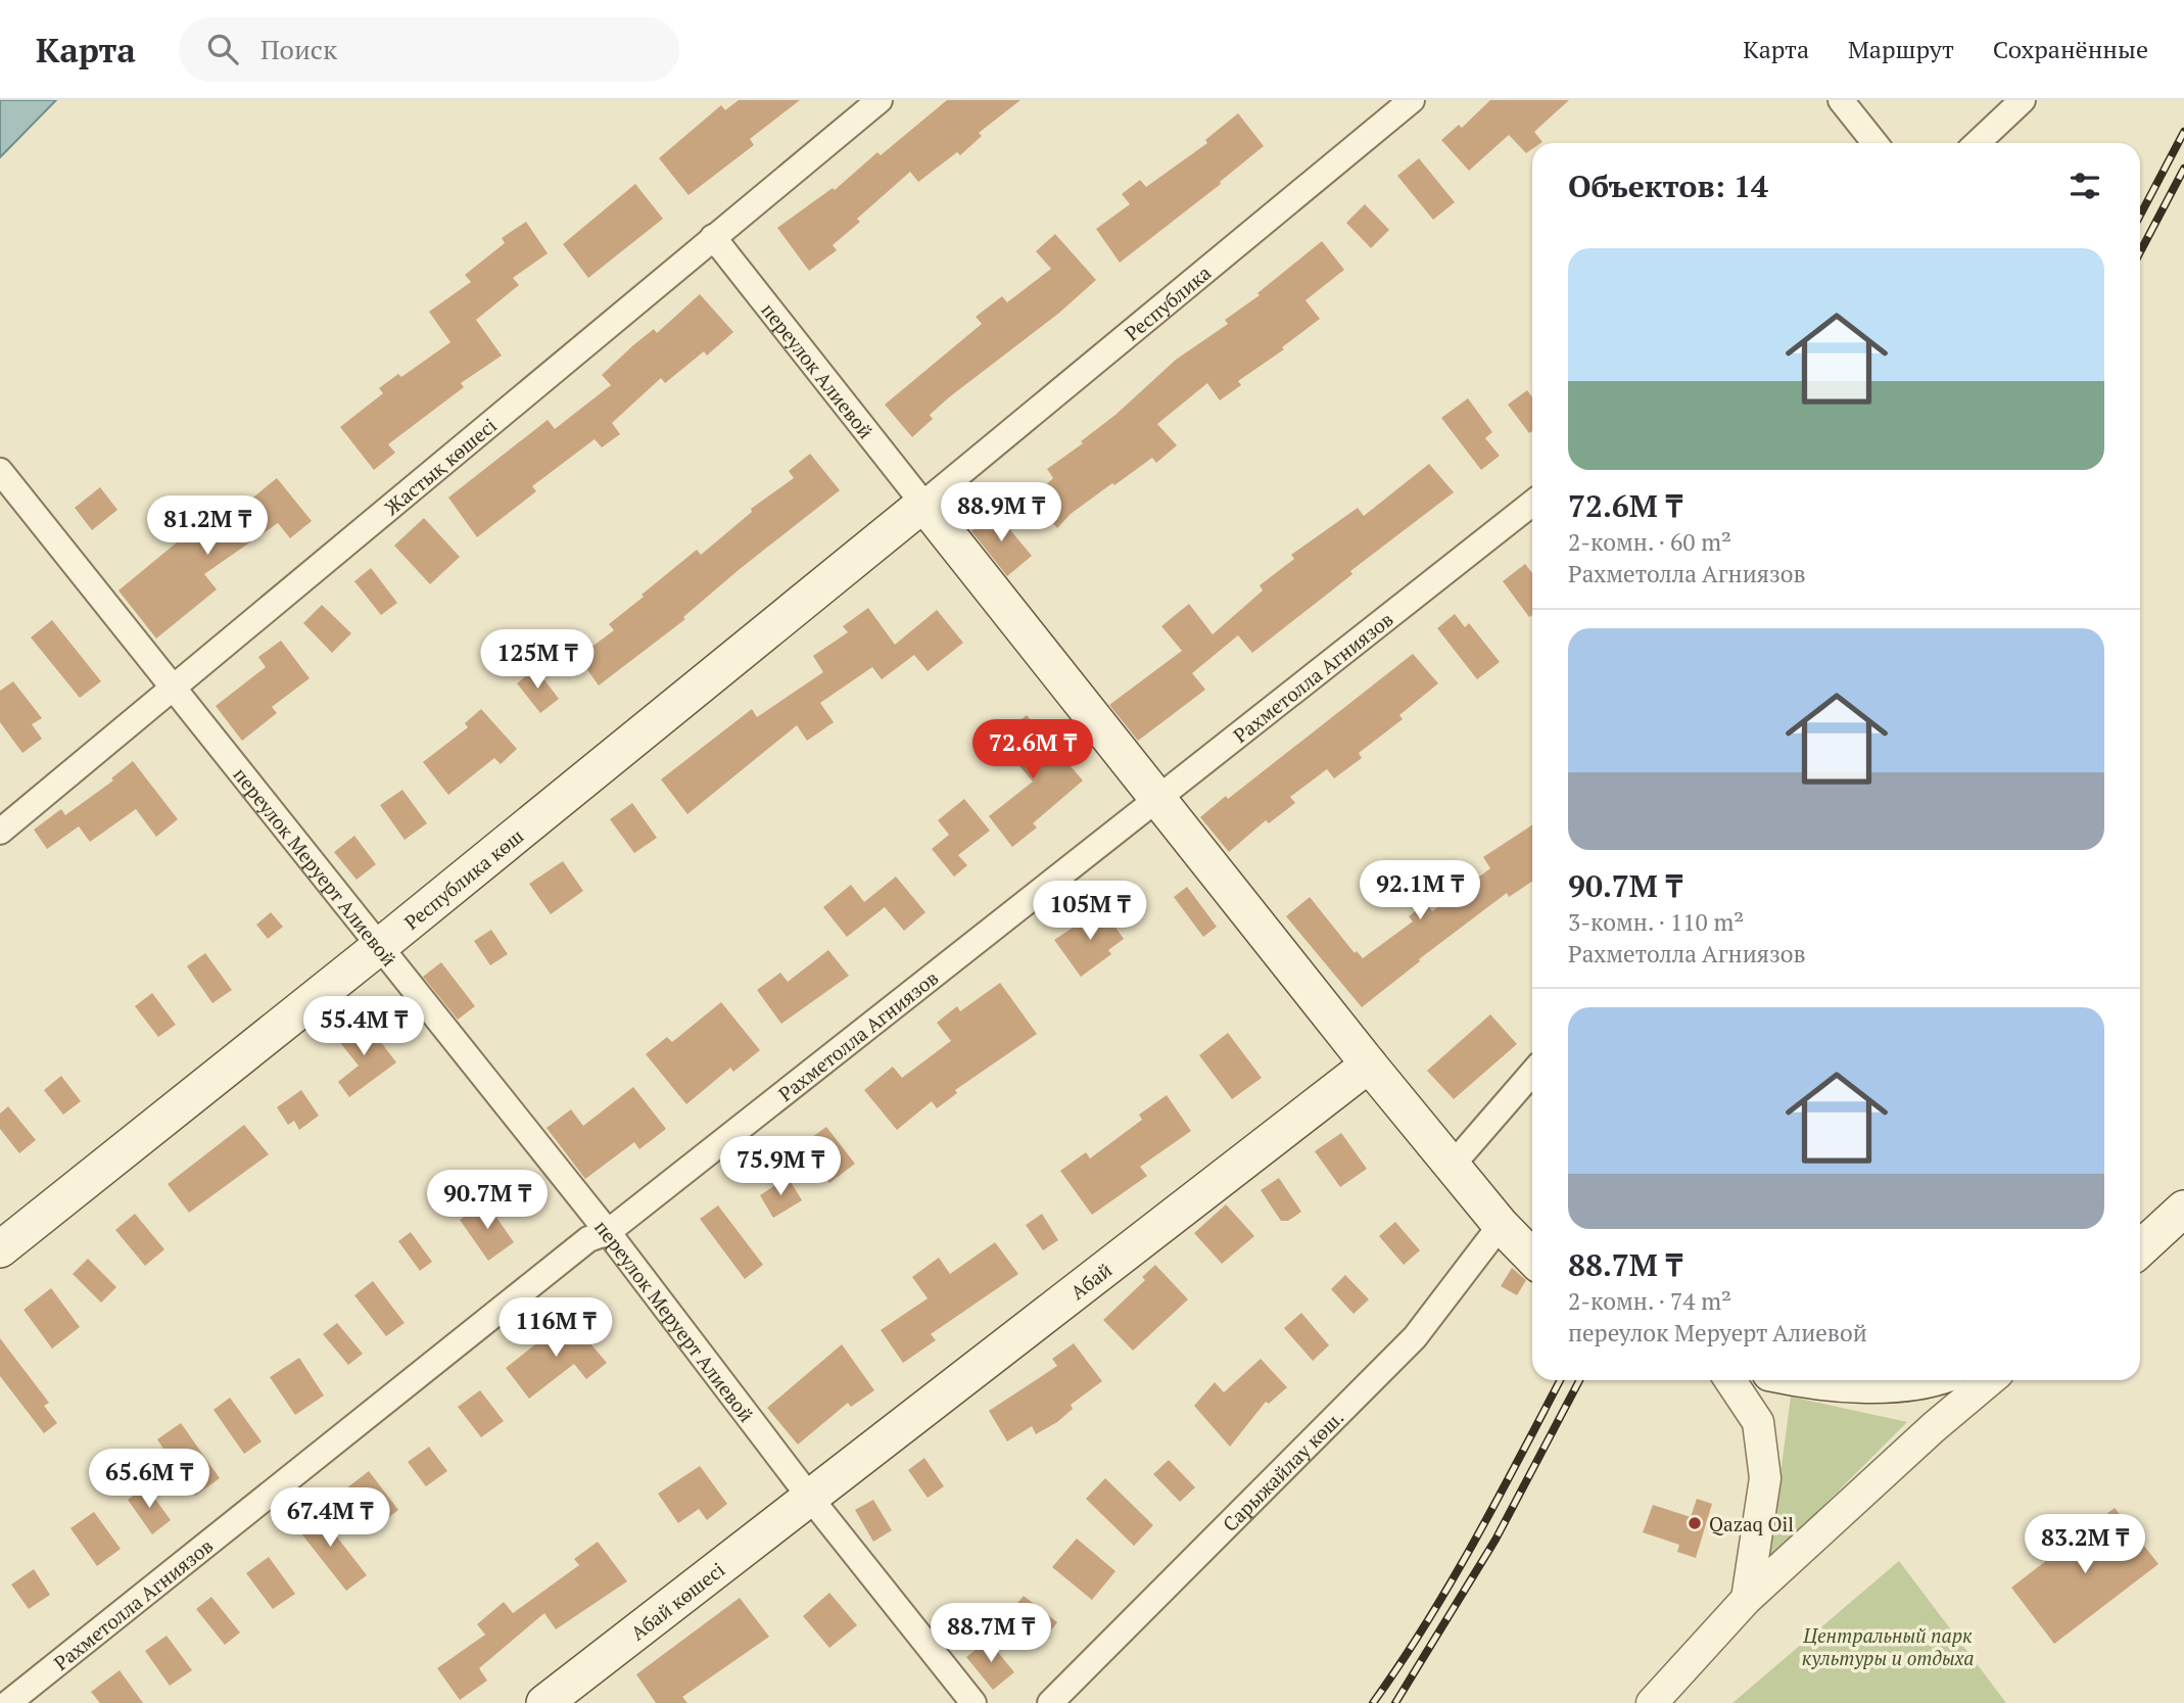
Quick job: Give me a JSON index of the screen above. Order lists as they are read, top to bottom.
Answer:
{
  "streets": {
    "main road": ["Республика көш", "Абай", "Абай көшесі"],
    "street": [
      "Республика",
      "переулок Алиевой",
      "Жастық көшесі",
      "Рахметолла Агниязов",
      "переулок Меруерт Алиевой",
      "Сарыжайлау көш."
    ]
  },
  "crossings": [
    ["Республика", "переулок Алиевой"],
    ["Республика", "Республика көш"],
    ["переулок Алиевой", "Жастық көшесі"],
    ["переулок Алиевой", "Республика көш"],
    ["Жастық көшесі", "переулок Меруерт Алиевой"],
    ["Рахметолла Агниязов", "переулок Меруерт Алиевой"],
    ["переулок Меруерт Алиевой", "Республика көш"],
    ["переулок Меруерт Алиевой", "Абай"],
    ["переулок Меруерт Алиевой", "Абай көшесі"],
    ["Абай", "Абай көшесі"]
  ],
  "parks": ["Центральный парк культуры и отдыха"],
  "places": ["Qazaq Oil"],
  "page": {
    "header": "Карта",
    "search": "Поиск",
    "nav": ["Карта", "Маршрут", "Сохранённые"],
    "heading": "Объектов: 14",
    "list": [
      {
        "name": "72.6M ₸",
        "note": "2-комн. · 60 m² · Рахметолла Агниязов"
      },
      {
        "name": "90.7M ₸",
        "note": "3-комн. · 110 m² · Рахметолла Агниязов"
      },
      {
        "name": "88.7M ₸",
        "note": "2-комн. · 74 m² · переулок Меруерт Алиевой"
      }
    ],
    "price": [
      "88.9M ₸",
      "81.2M ₸",
      "125M ₸",
      "72.6M ₸",
      "92.1M ₸",
      "105M ₸",
      "55.4M ₸",
      "75.9M ₸",
      "90.7M ₸",
      "116M ₸",
      "65.6M ₸",
      "67.4M ₸",
      "83.2M ₸",
      "88.7M ₸"
    ]
  }
}
